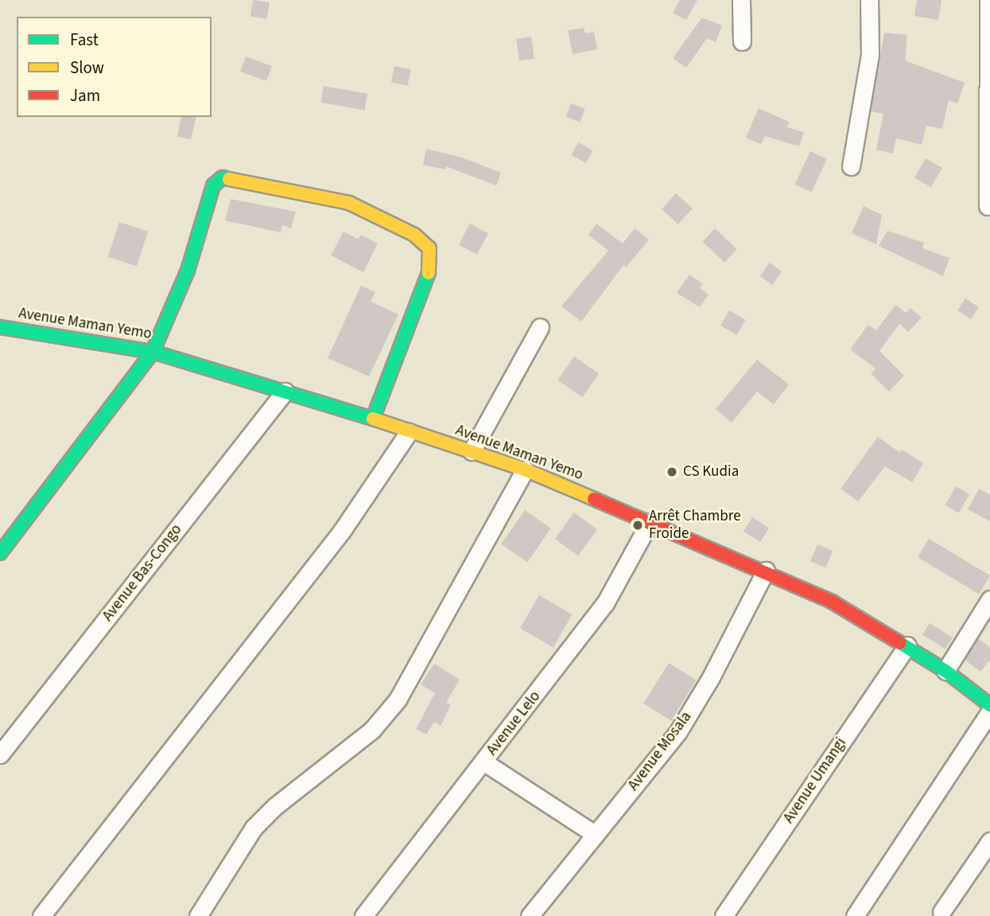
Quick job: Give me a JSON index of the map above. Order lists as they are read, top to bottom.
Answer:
{
  "streets": {
    "street": [
      "Avenue Maman Yemo",
      "Avenue Bas-Congo",
      "Avenue Lelo",
      "Avenue Mosala",
      "Avenue Umangi"
    ]
  },
  "crossings": [
    ["Avenue Maman Yemo", "Avenue Bas-Congo"],
    ["Avenue Maman Yemo", "Avenue Lelo"],
    ["Avenue Maman Yemo", "Avenue Mosala"],
    ["Avenue Maman Yemo", "Avenue Umangi"]
  ],
  "places": ["CS Kudia", "Arrêt Chambre Froide"],
  "legend": ["Fast", "Slow", "Jam"]
}
